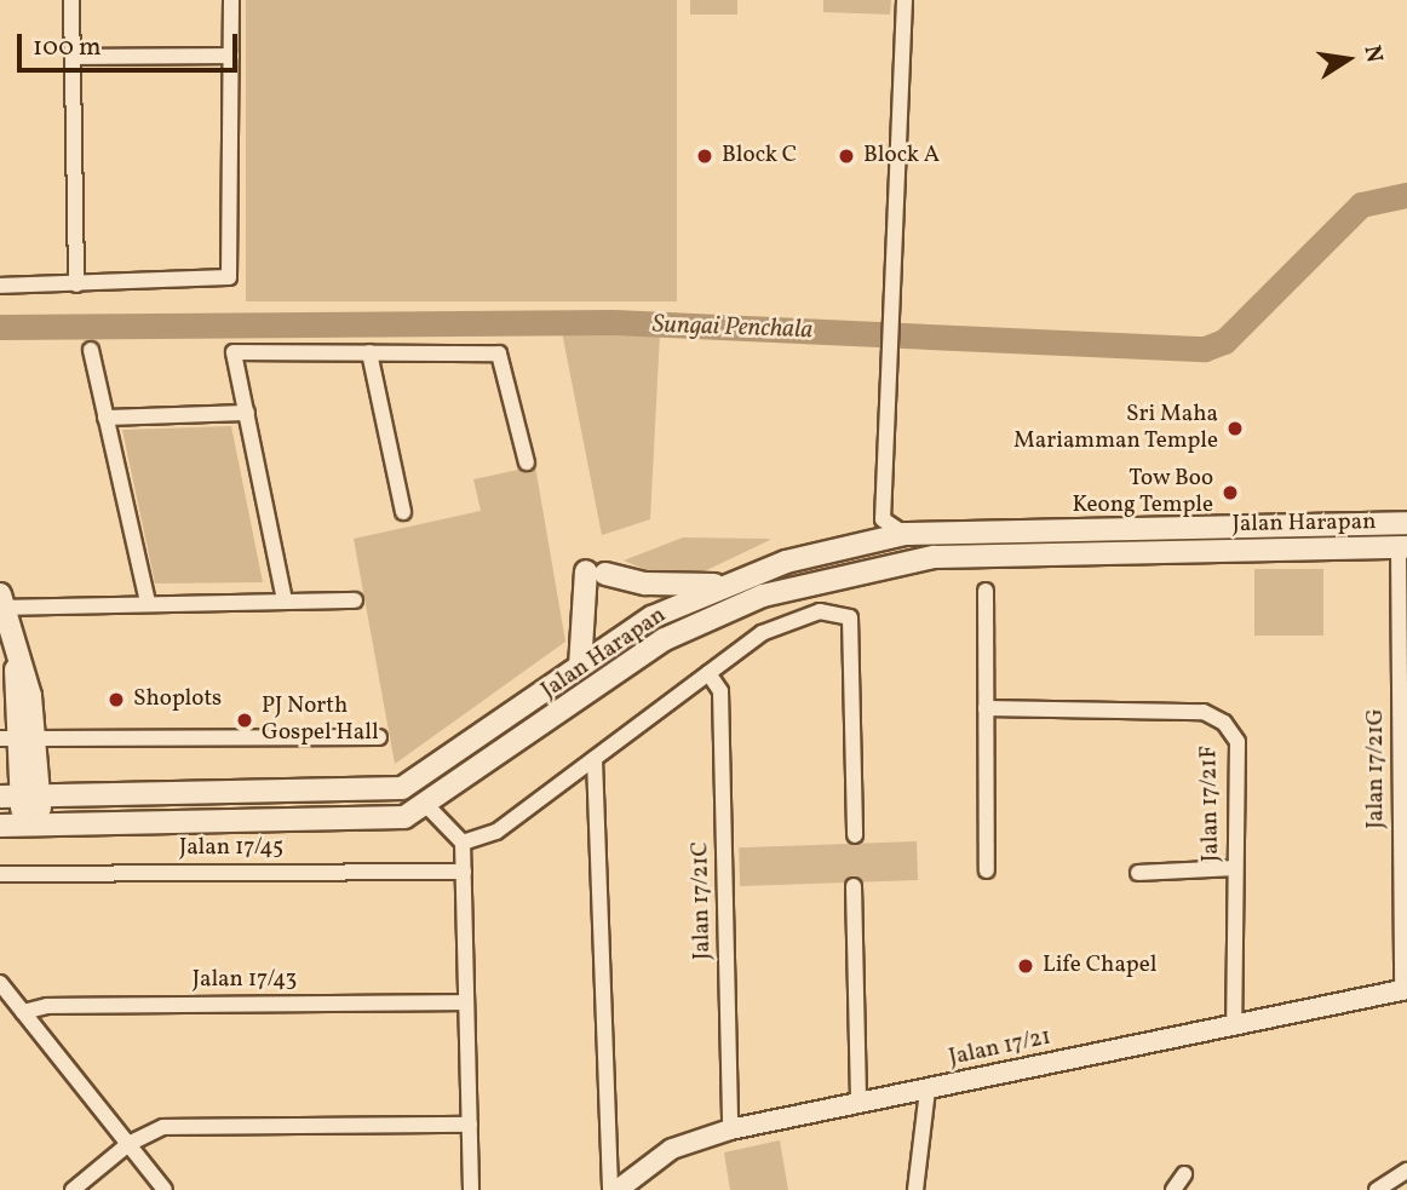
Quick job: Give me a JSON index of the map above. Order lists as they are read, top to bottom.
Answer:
{
  "streets": {
    "main road": ["Jalan Harapan"],
    "street": [
      "Jalan 17/21G",
      "Jalan 17/21F",
      "Jalan 17/45",
      "Jalan 17/21C",
      "Jalan 17/43",
      "Jalan 17/21"
    ]
  },
  "crossings": [
    ["Jalan Harapan", "Jalan 17/21G"],
    ["Jalan 17/21G", "Jalan 17/21"],
    ["Jalan 17/21F", "Jalan 17/21"],
    ["Jalan 17/21C", "Jalan 17/21"]
  ],
  "water": ["Sungai Penchala"],
  "places": [
    "Block C",
    "Block A",
    "Sri Maha Mariamman Temple",
    "Tow Boo Keong Temple",
    "Shoplots",
    "PJ North Gospel Hall",
    "Life Chapel"
  ],
  "scale_bar": "100 m",
  "north": "right"
}
